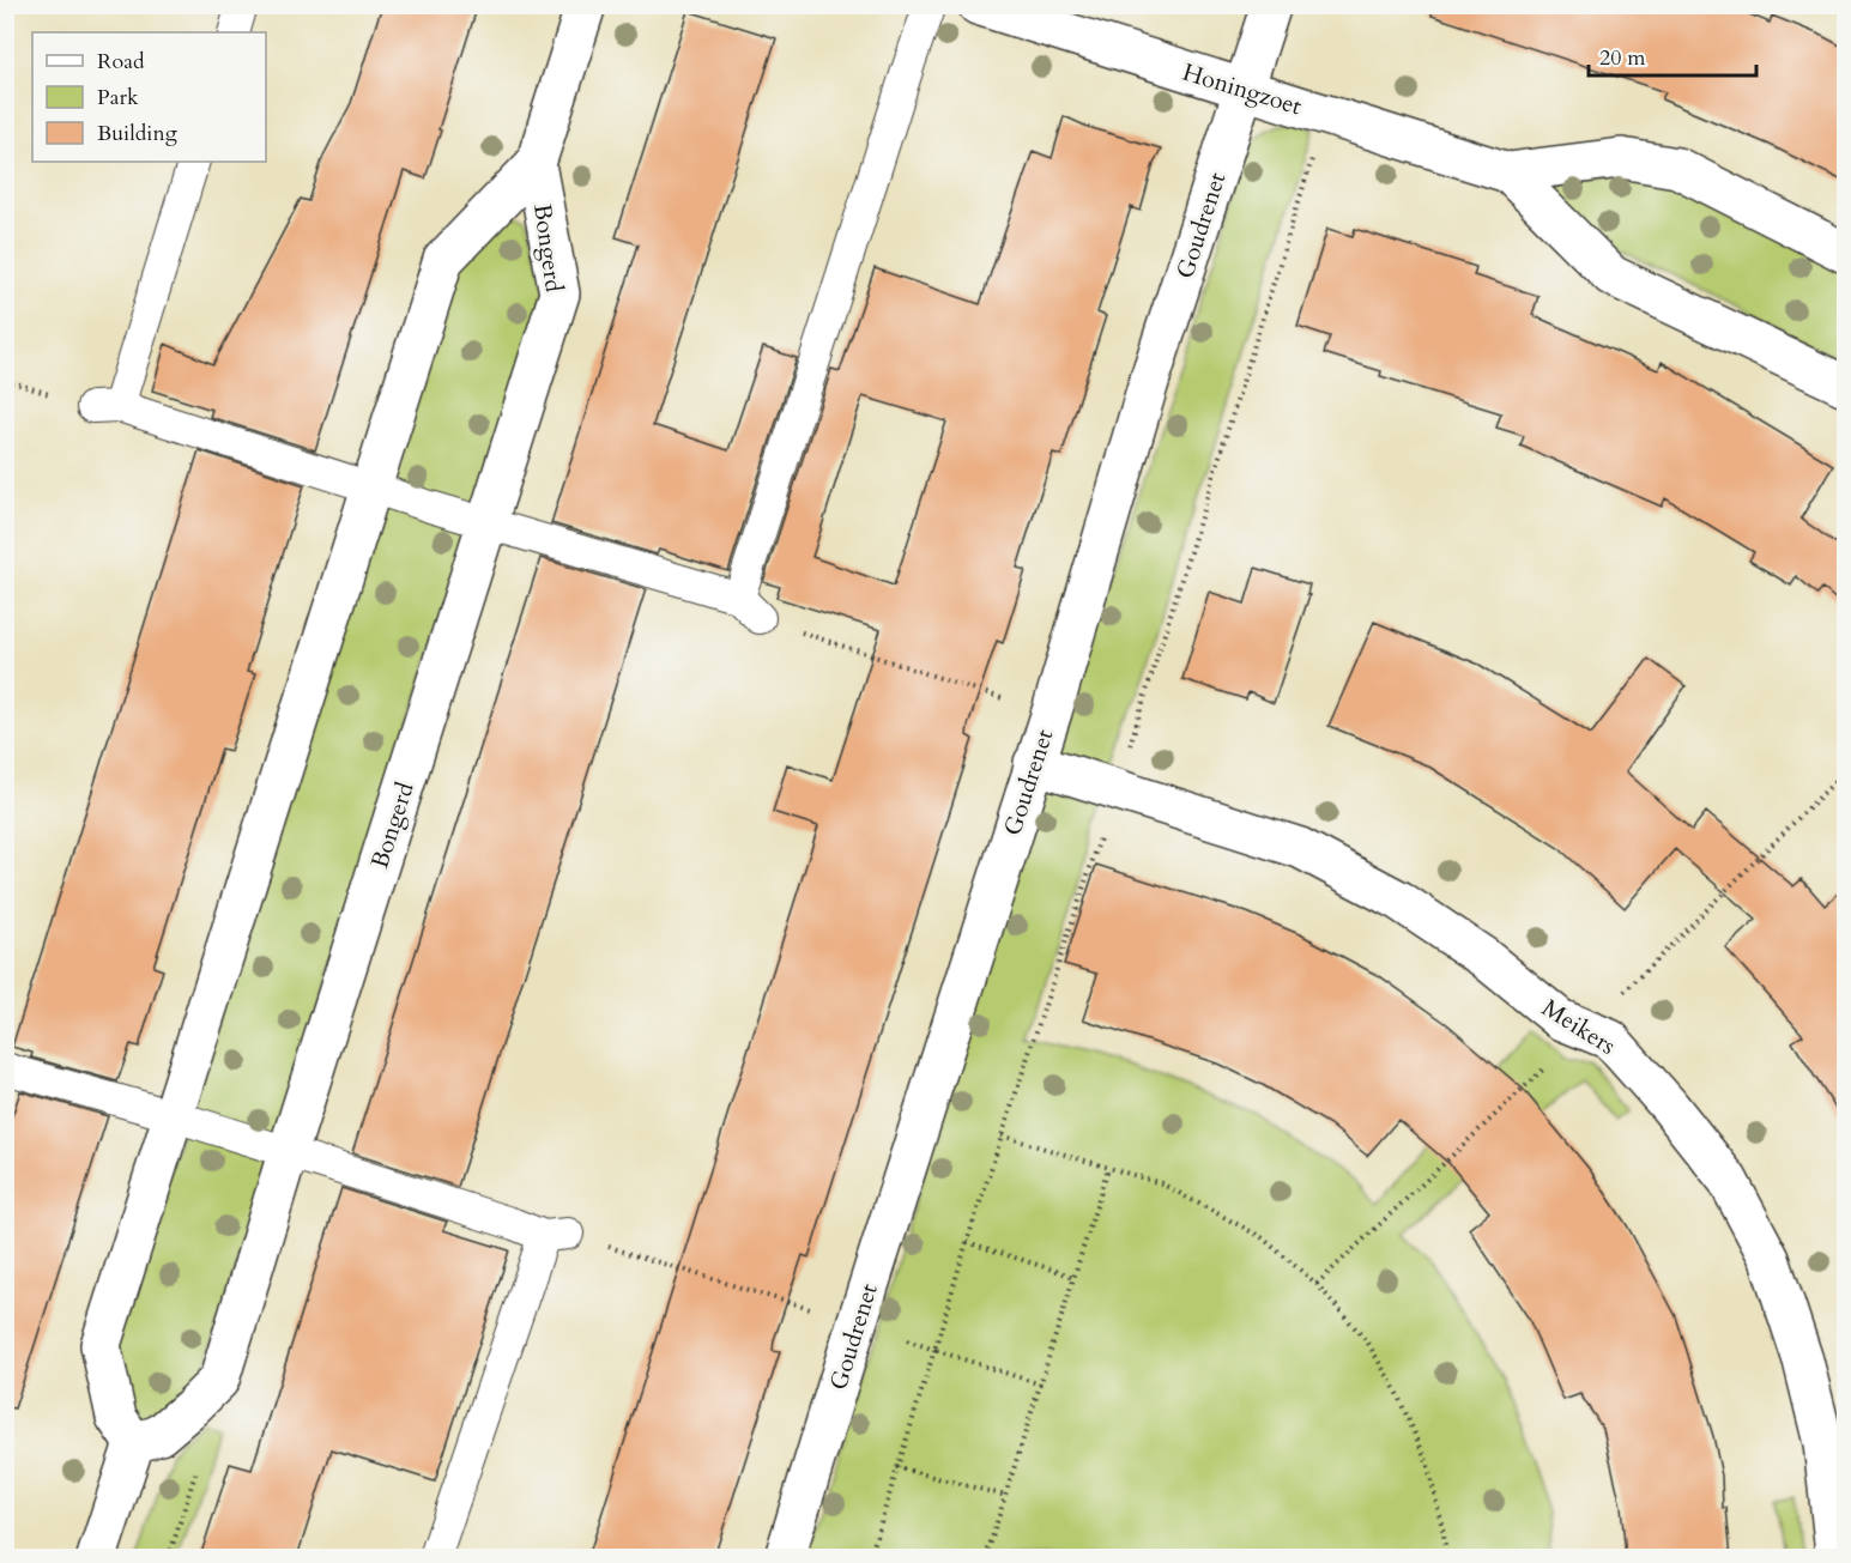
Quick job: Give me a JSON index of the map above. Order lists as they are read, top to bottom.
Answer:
{
  "streets": {
    "street": [
      "Honingzoet",
      "Goudrenet",
      "Bongerd",
      "Meikers"
    ]
  },
  "crossings": [
    ["Honingzoet", "Goudrenet"],
    ["Goudrenet", "Meikers"]
  ],
  "legend": ["Road", "Park", "Building"],
  "scale_bar": "20 m"
}
